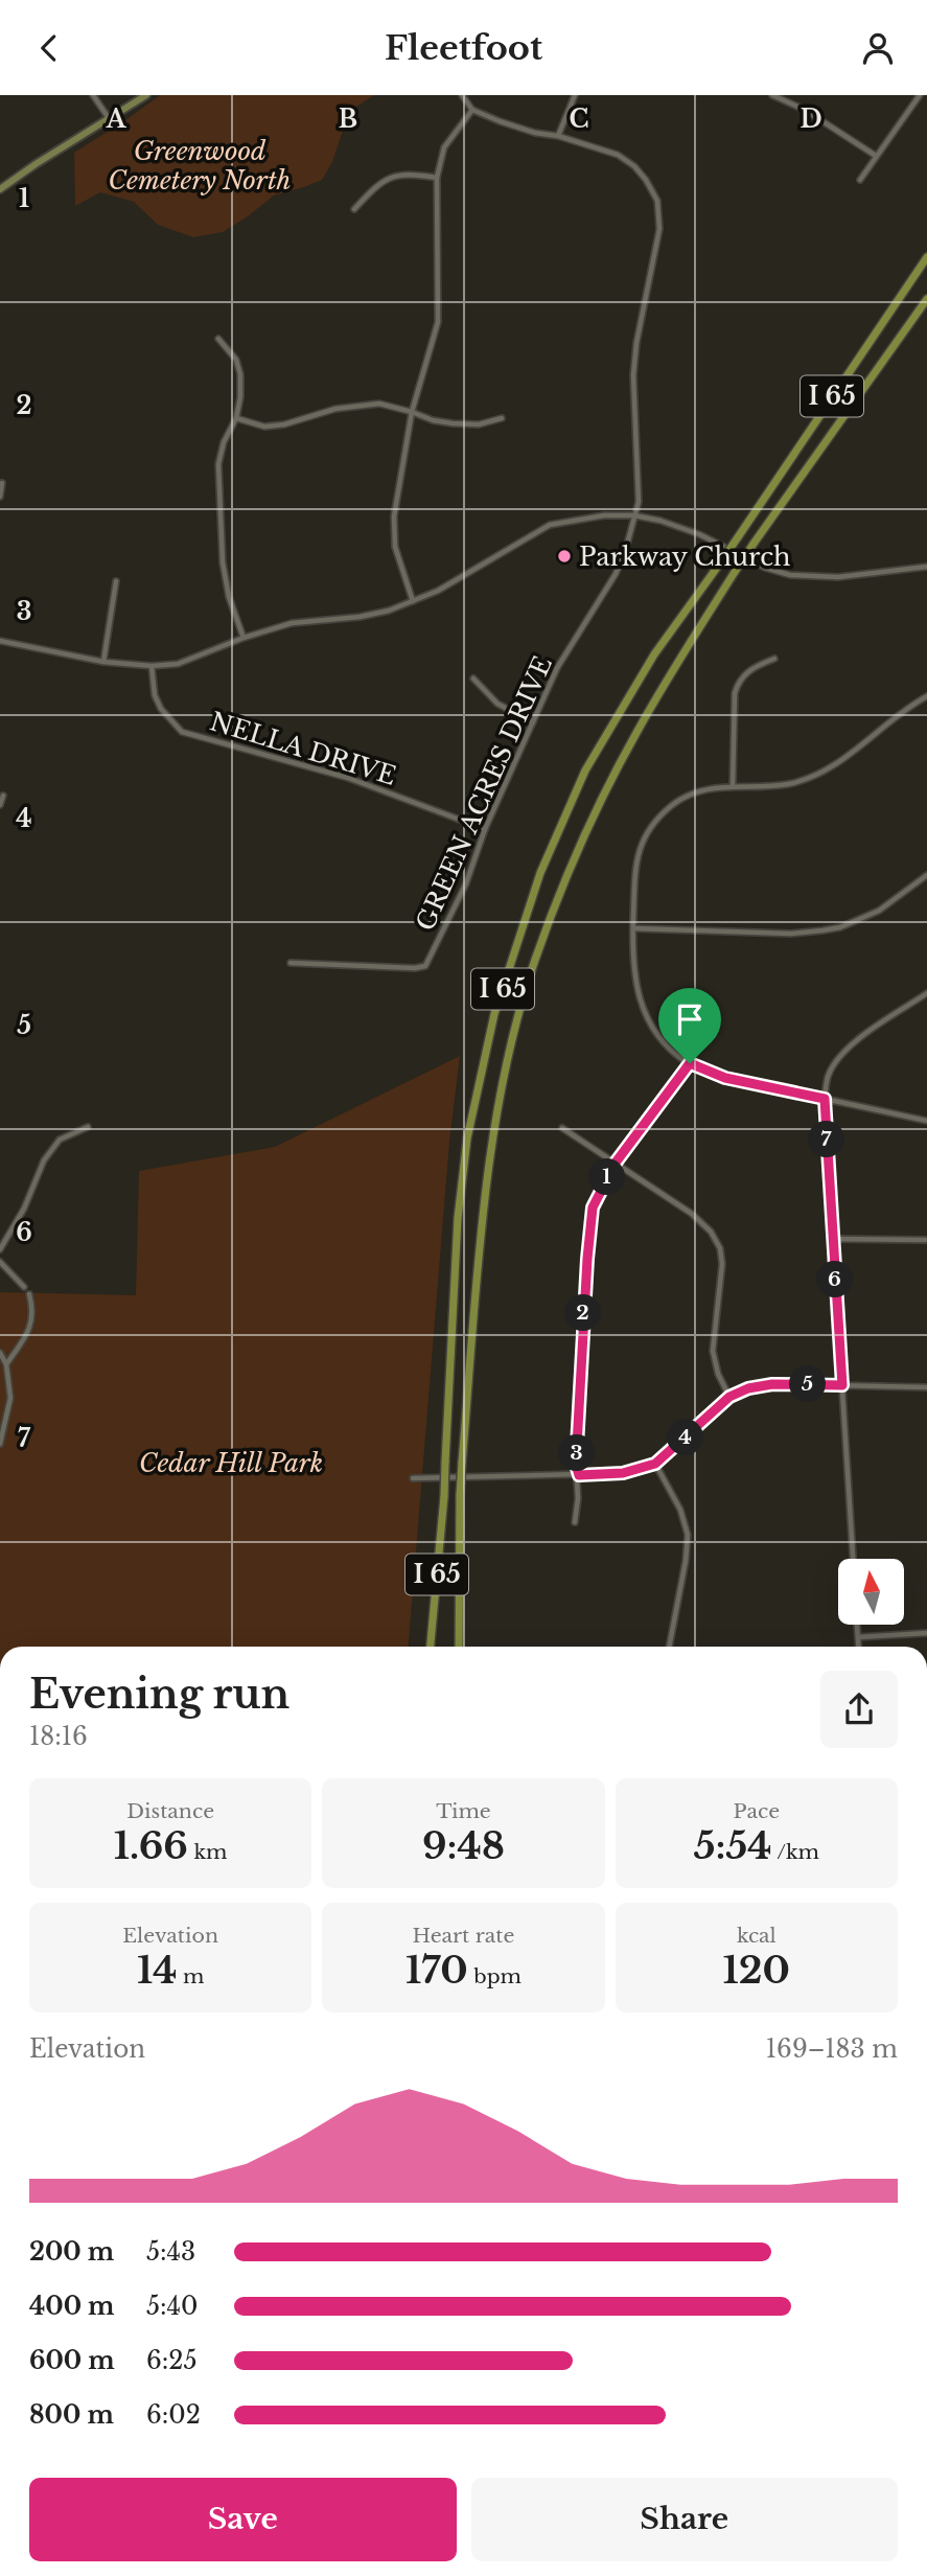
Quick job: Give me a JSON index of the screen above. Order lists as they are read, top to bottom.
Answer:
{
  "streets": {
    "highway": ["I 65"],
    "street": ["NELLA DRIVE", "GREEN ACRES DRIVE"]
  },
  "crossings": [
    ["NELLA DRIVE", "GREEN ACRES DRIVE"]
  ],
  "parks": ["Greenwood Cemetery North", "Cedar Hill Park"],
  "places": ["Parkway Church"],
  "north": "top",
  "page": {
    "header": "Fleetfoot",
    "pins": [
      "7",
      "1",
      "6",
      "2",
      "5",
      "4",
      "3"
    ],
    "heading": ["Evening run", "18:16"],
    "stats": [
      ["Distance", "1.66 km"],
      ["Time", "9:48"],
      ["Pace", "5:54 /km"],
      ["Elevation", "14 m"],
      ["Heart rate", "170 bpm"],
      ["kcal", "120"]
    ],
    "chart": ["Elevation", "169–183 m"],
    "list": [
      {
        "name": "200 m",
        "note": "5:43"
      },
      {
        "name": "400 m",
        "note": "5:40"
      },
      {
        "name": "600 m",
        "note": "6:25"
      },
      {
        "name": "800 m",
        "note": "6:02"
      }
    ],
    "buttons": ["Save", "Share"]
  },
  "grid": {
    "columns": [
      "A",
      "B",
      "C",
      "D"
    ],
    "rows": [
      "1",
      "2",
      "3",
      "4",
      "5",
      "6",
      "7"
    ]
  }
}
